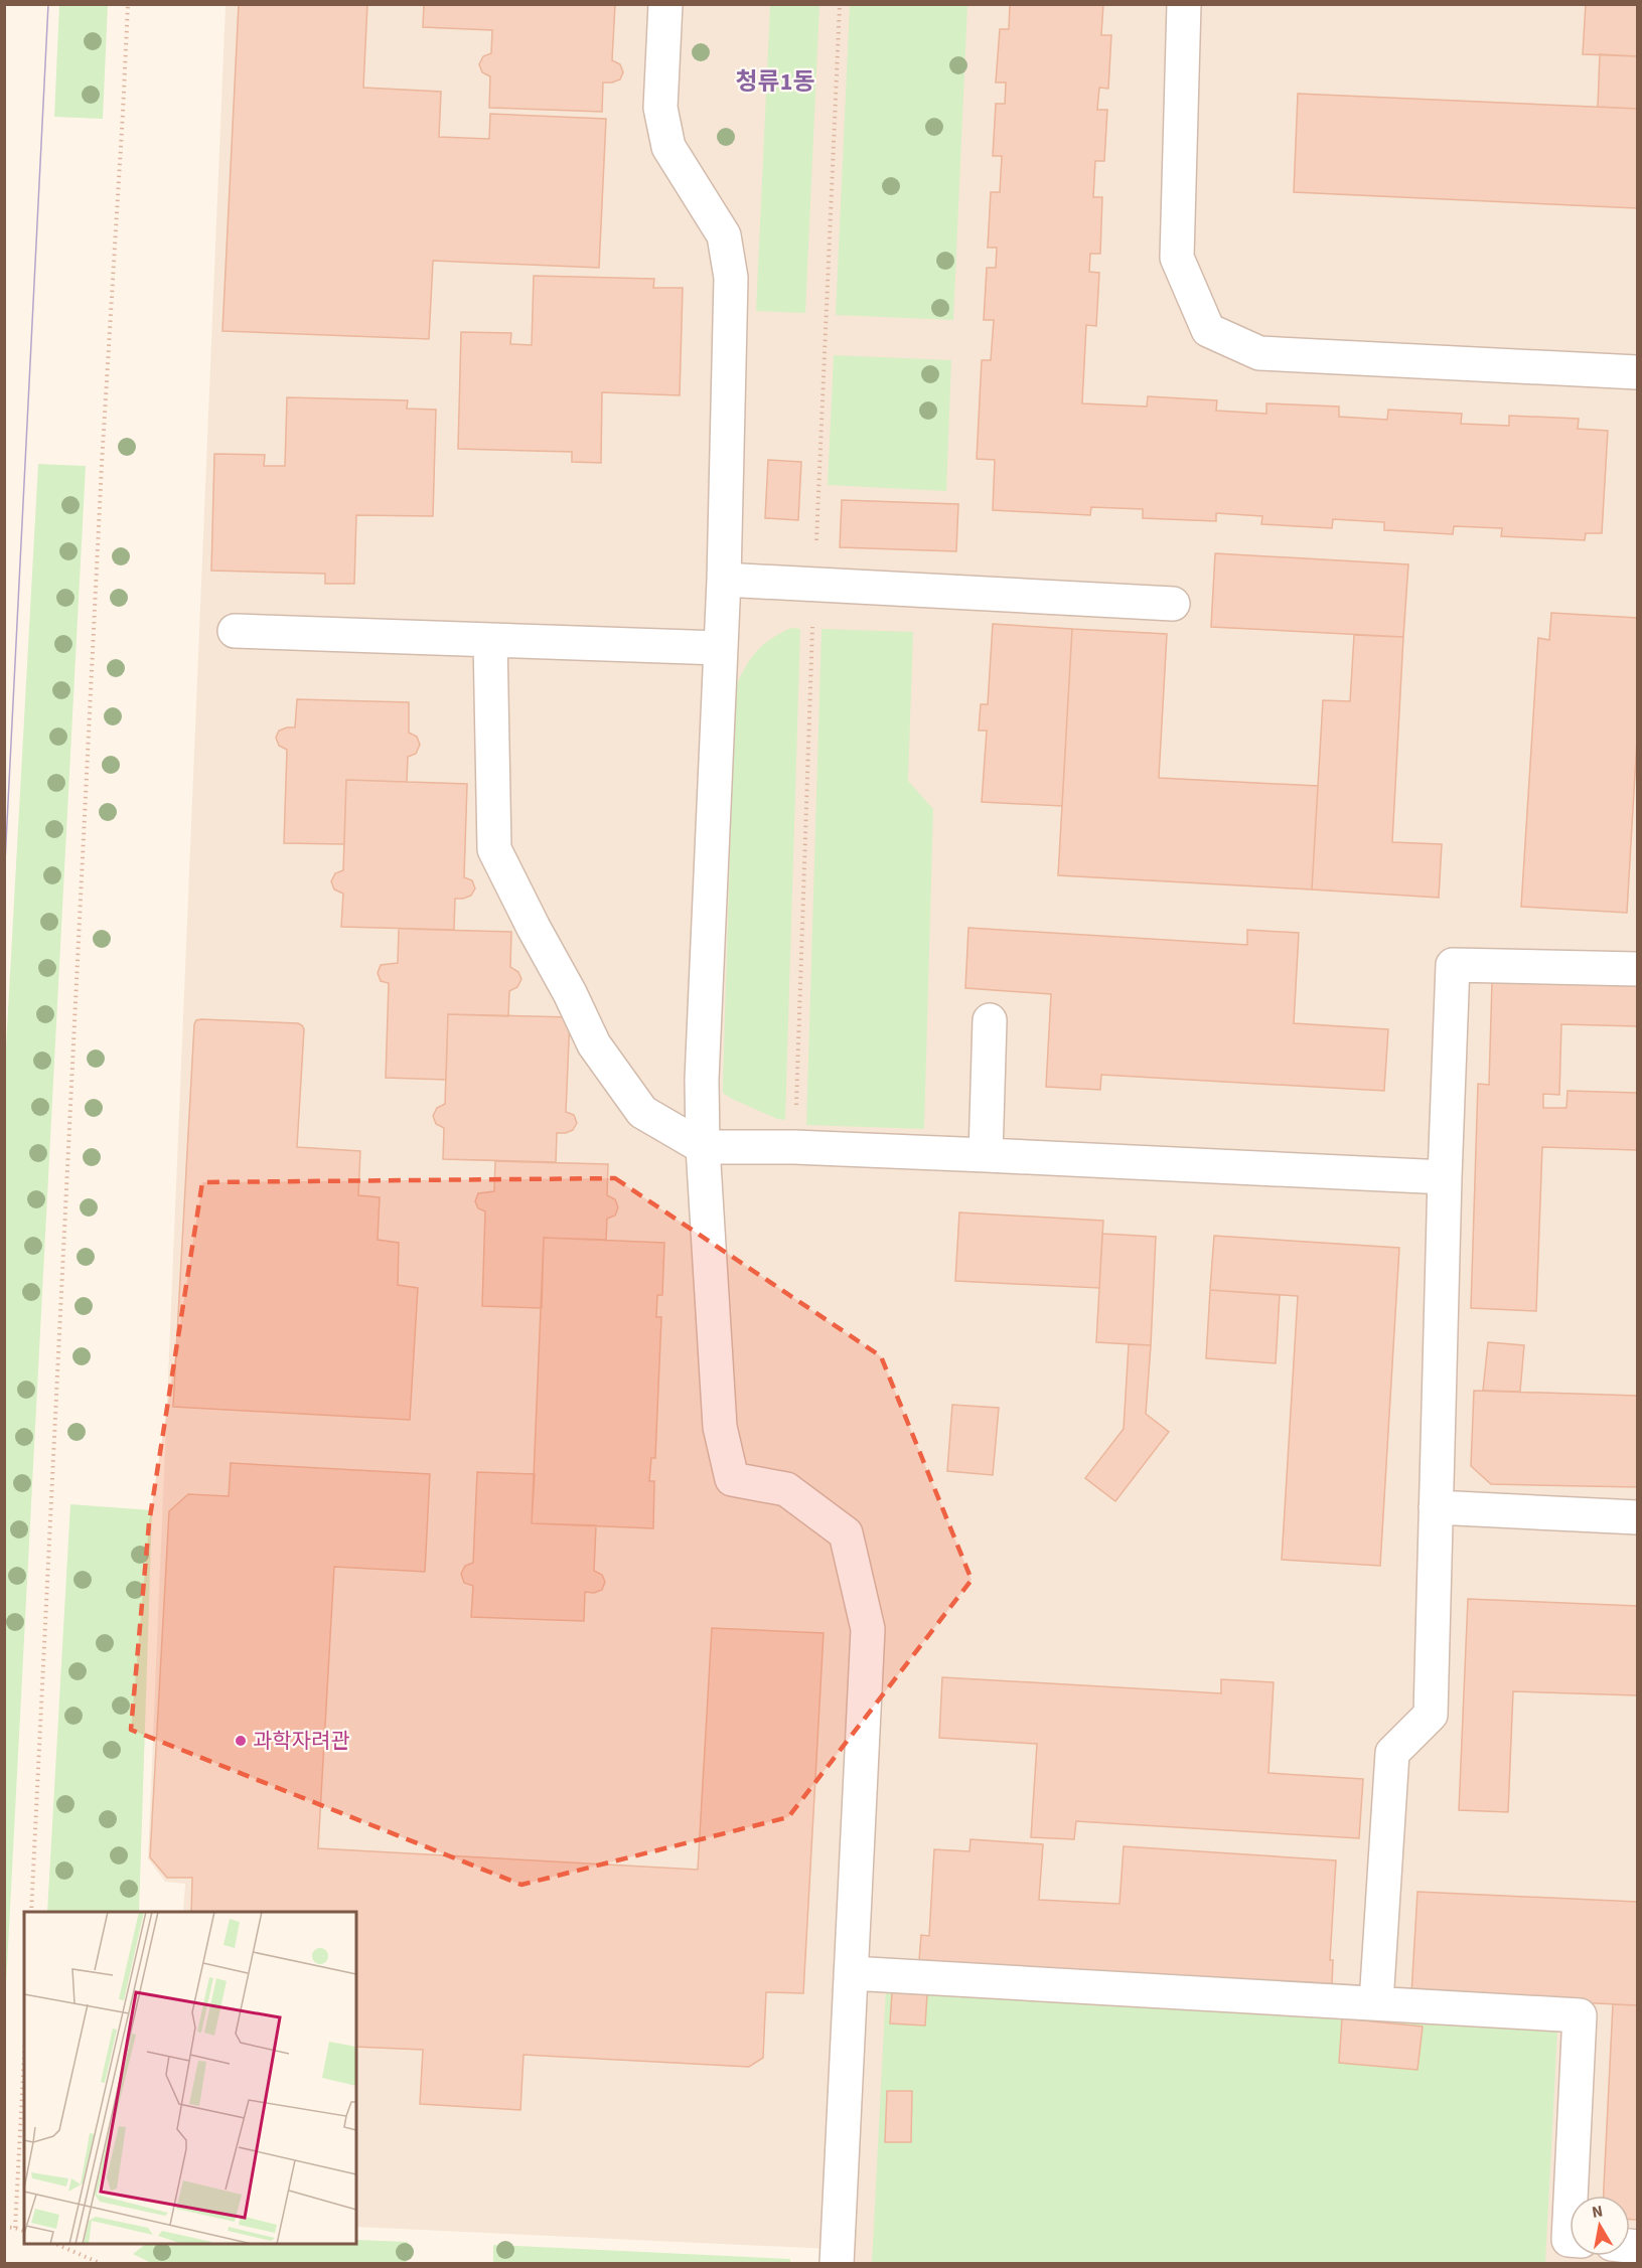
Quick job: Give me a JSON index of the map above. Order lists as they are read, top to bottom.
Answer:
{
  "districts": ["청류1동"],
  "places": ["과학자려관"],
  "north": "top"
}
